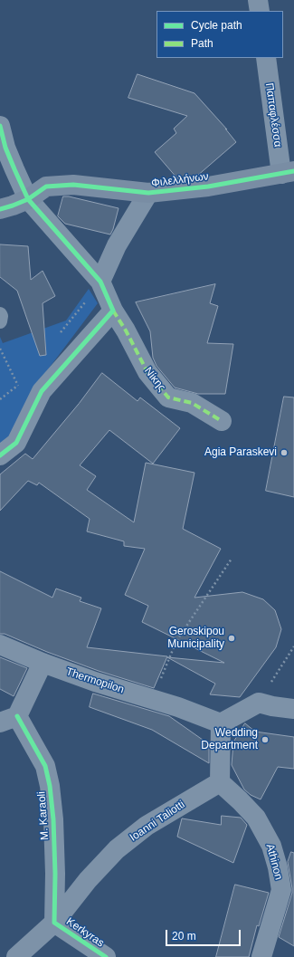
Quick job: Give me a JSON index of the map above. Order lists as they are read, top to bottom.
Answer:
{
  "streets": {
    "street": [
      "Παπαφλέσσα",
      "Φιλελλήνων",
      "Νίκης",
      "Thermopilon",
      "M. Karaoli",
      "Ioanni Taliotti",
      "Athinon",
      "Kerkyras"
    ]
  },
  "crossings": [
    ["Παπαφλέσσα", "Φιλελλήνων"],
    ["Φιλελλήνων", "Νίκης"],
    ["M. Karaoli", "Ioanni Taliotti"],
    ["M. Karaoli", "Kerkyras"],
    ["Ioanni Taliotti", "Athinon"],
    ["Ioanni Taliotti", "Kerkyras"]
  ],
  "places": ["Agia Paraskevi", "Geroskipou Municipality", "Wedding Department"],
  "legend": ["Cycle path", "Path"],
  "scale_bar": "20 m"
}
